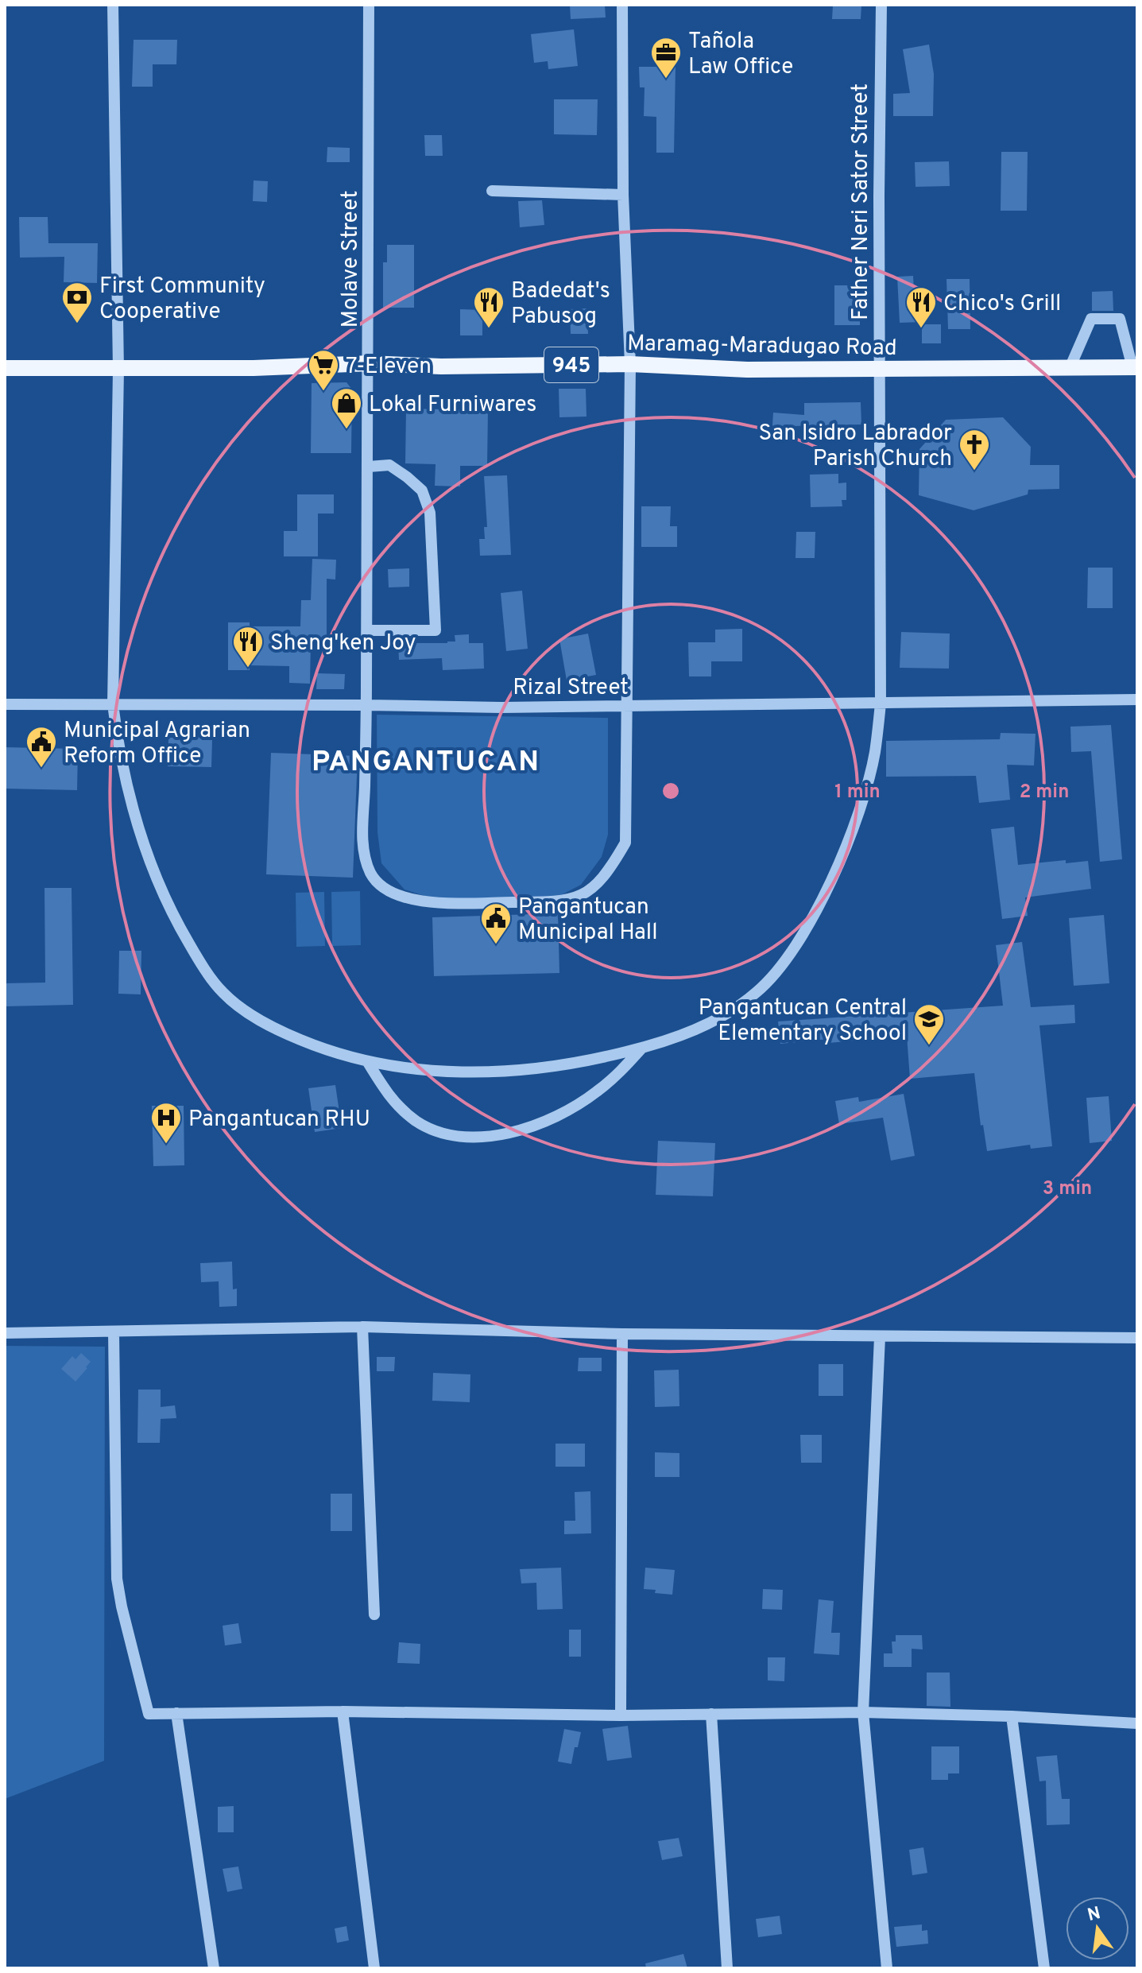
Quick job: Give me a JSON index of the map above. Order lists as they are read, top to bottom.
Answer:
{
  "streets": {
    "main road": ["Maramag-Maradugao Road", "945"],
    "street": ["Father Neri Sator Street", "Molave Street", "Rizal Street"]
  },
  "crossings": [
    ["Father Neri Sator Street", "Maramag-Maradugao Road"],
    ["Father Neri Sator Street", "Rizal Street"],
    ["Molave Street", "Maramag-Maradugao Road"],
    ["Molave Street", "Rizal Street"]
  ],
  "districts": ["PANGANTUCAN"],
  "places": {
    "office": ["Tañola Law Office"],
    "bank": ["First Community Cooperative"],
    "restaurant": ["Badedat's Pabusog", "Chico's Grill", "Sheng'ken Joy"],
    "supermarket": ["7-Eleven"],
    "shop": ["Lokal Furniwares"],
    "church": ["San Isidro Labrador Parish Church"],
    "public building": ["Municipal Agrarian Reform Office", "Pangantucan Municipal Hall"],
    "school or university": ["Pangantucan Central Elementary School"],
    "hospital": ["Pangantucan RHU"]
  },
  "north": "top",
  "rings": ["1 min", "2 min", "3 min"]
}
